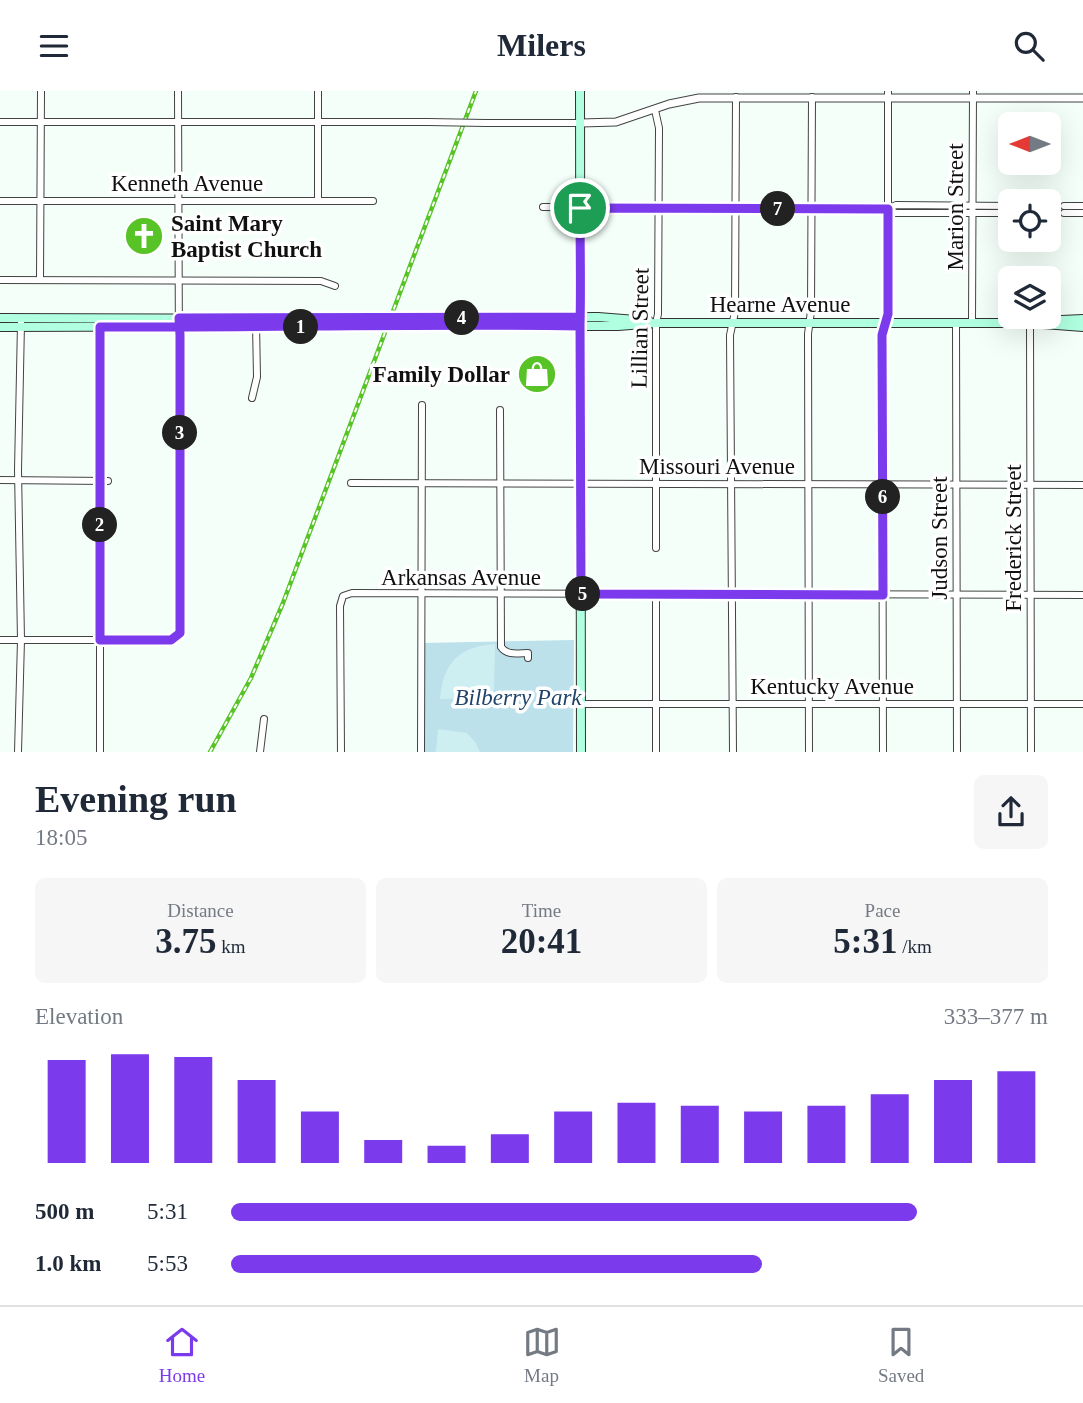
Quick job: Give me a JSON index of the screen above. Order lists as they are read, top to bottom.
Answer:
{
  "streets": {
    "main road": ["Hearne Avenue"],
    "street": [
      "Kenneth Avenue",
      "Marion Street",
      "Lillian Street",
      "Missouri Avenue",
      "Judson Street",
      "Frederick Street",
      "Arkansas Avenue",
      "Kentucky Avenue"
    ]
  },
  "crossings": [
    ["Marion Street", "Hearne Avenue"],
    ["Hearne Avenue", "Lillian Street"],
    ["Hearne Avenue", "Judson Street"],
    ["Lillian Street", "Missouri Avenue"],
    ["Missouri Avenue", "Judson Street"],
    ["Missouri Avenue", "Frederick Street"],
    ["Judson Street", "Arkansas Avenue"],
    ["Judson Street", "Kentucky Avenue"],
    ["Frederick Street", "Arkansas Avenue"],
    ["Frederick Street", "Kentucky Avenue"]
  ],
  "parks": ["Bilberry Park"],
  "places": {
    "church": ["Saint Mary Baptist Church"],
    "shop": ["Family Dollar"]
  },
  "north": "left",
  "page": {
    "header": "Milers",
    "pins": [
      "7",
      "4",
      "1",
      "3",
      "6",
      "2",
      "5"
    ],
    "heading": ["Evening run", "18:05"],
    "stats": [
      ["Distance", "3.75 km"],
      ["Time", "20:41"],
      ["Pace", "5:31 /km"]
    ],
    "chart": ["Elevation", "333–377 m"],
    "list": [
      {
        "name": "500 m",
        "note": "5:31"
      },
      {
        "name": "1.0 km",
        "note": "5:53"
      }
    ],
    "tabs": ["Home", "Map", "Saved"]
  }
}
